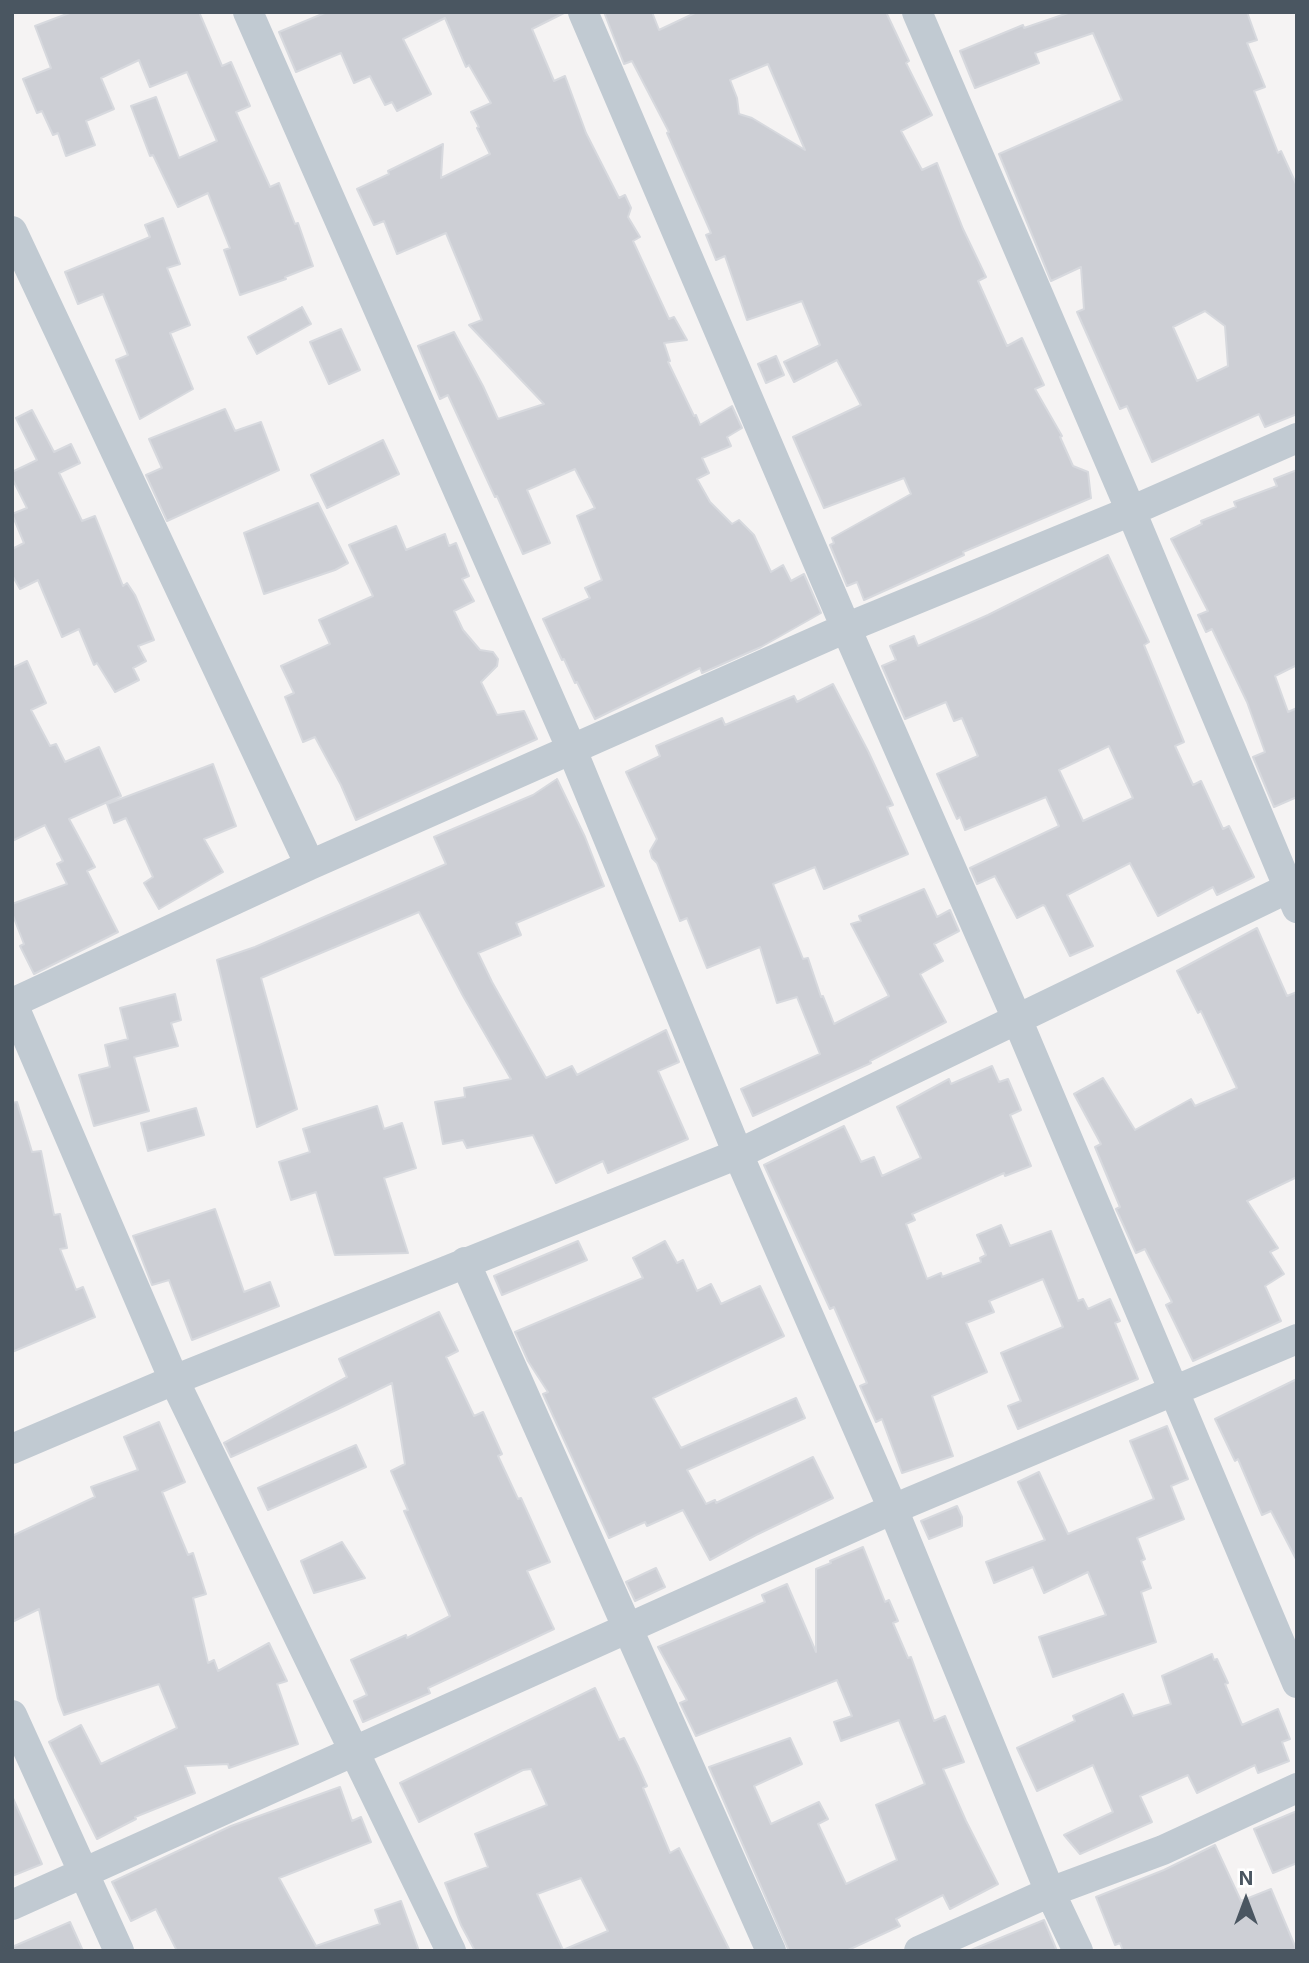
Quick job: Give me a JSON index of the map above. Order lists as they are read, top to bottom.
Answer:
{
  "north": "top"
}
